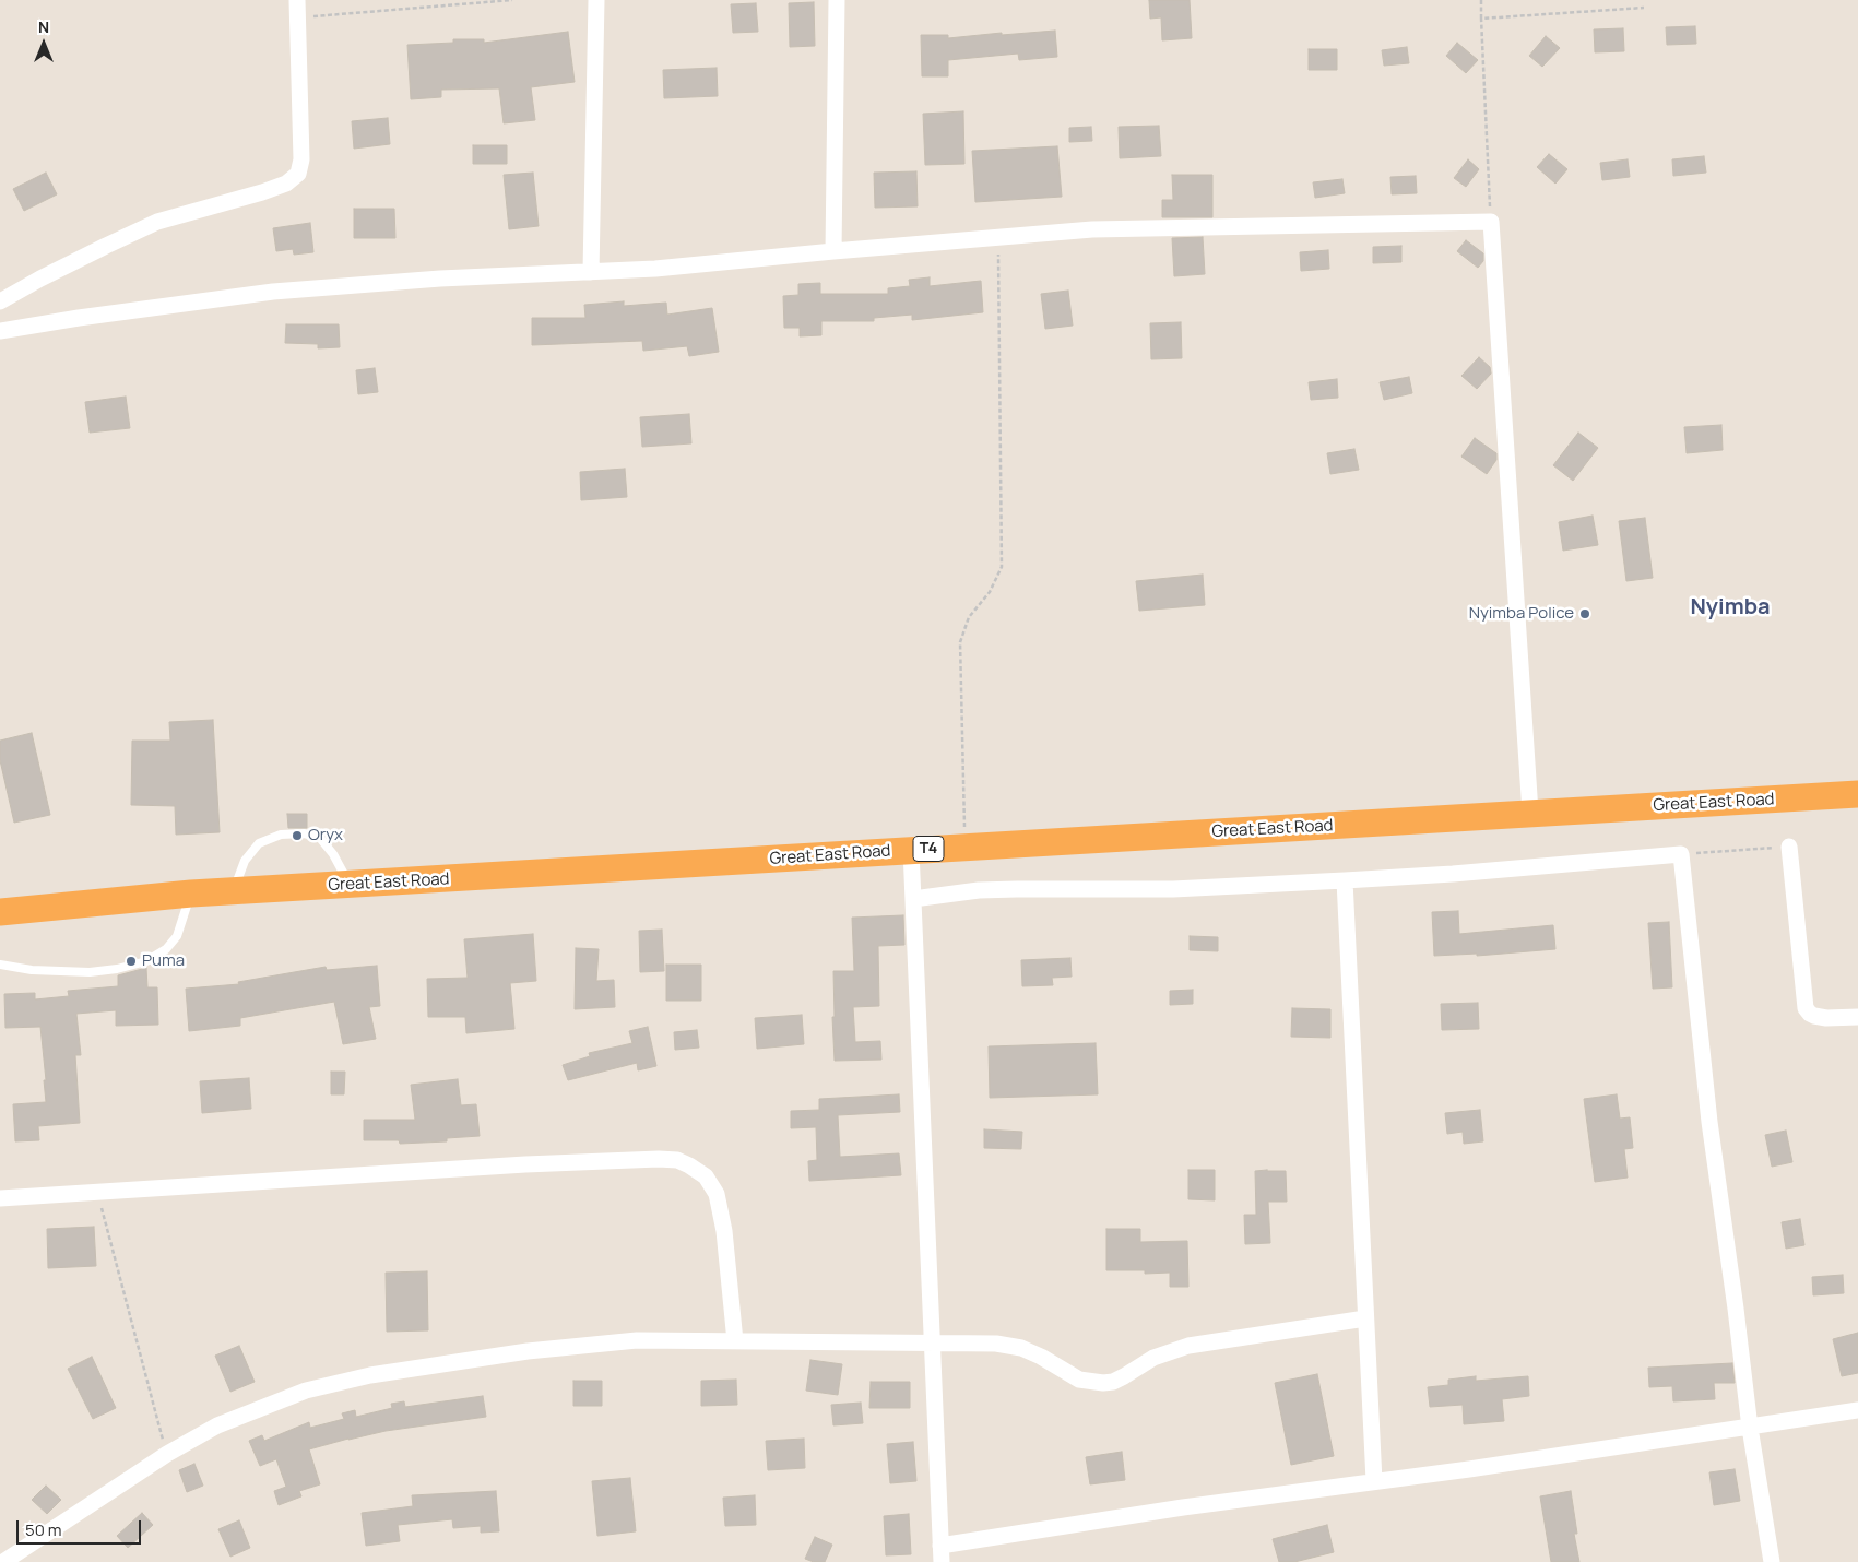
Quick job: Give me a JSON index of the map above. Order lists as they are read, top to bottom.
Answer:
{
  "streets": {
    "highway": ["Great East Road", "T4"]
  },
  "districts": ["Nyimba"],
  "places": ["Nyimba Police", "Oryx", "Puma"],
  "scale_bar": "50 m",
  "north": "top"
}
